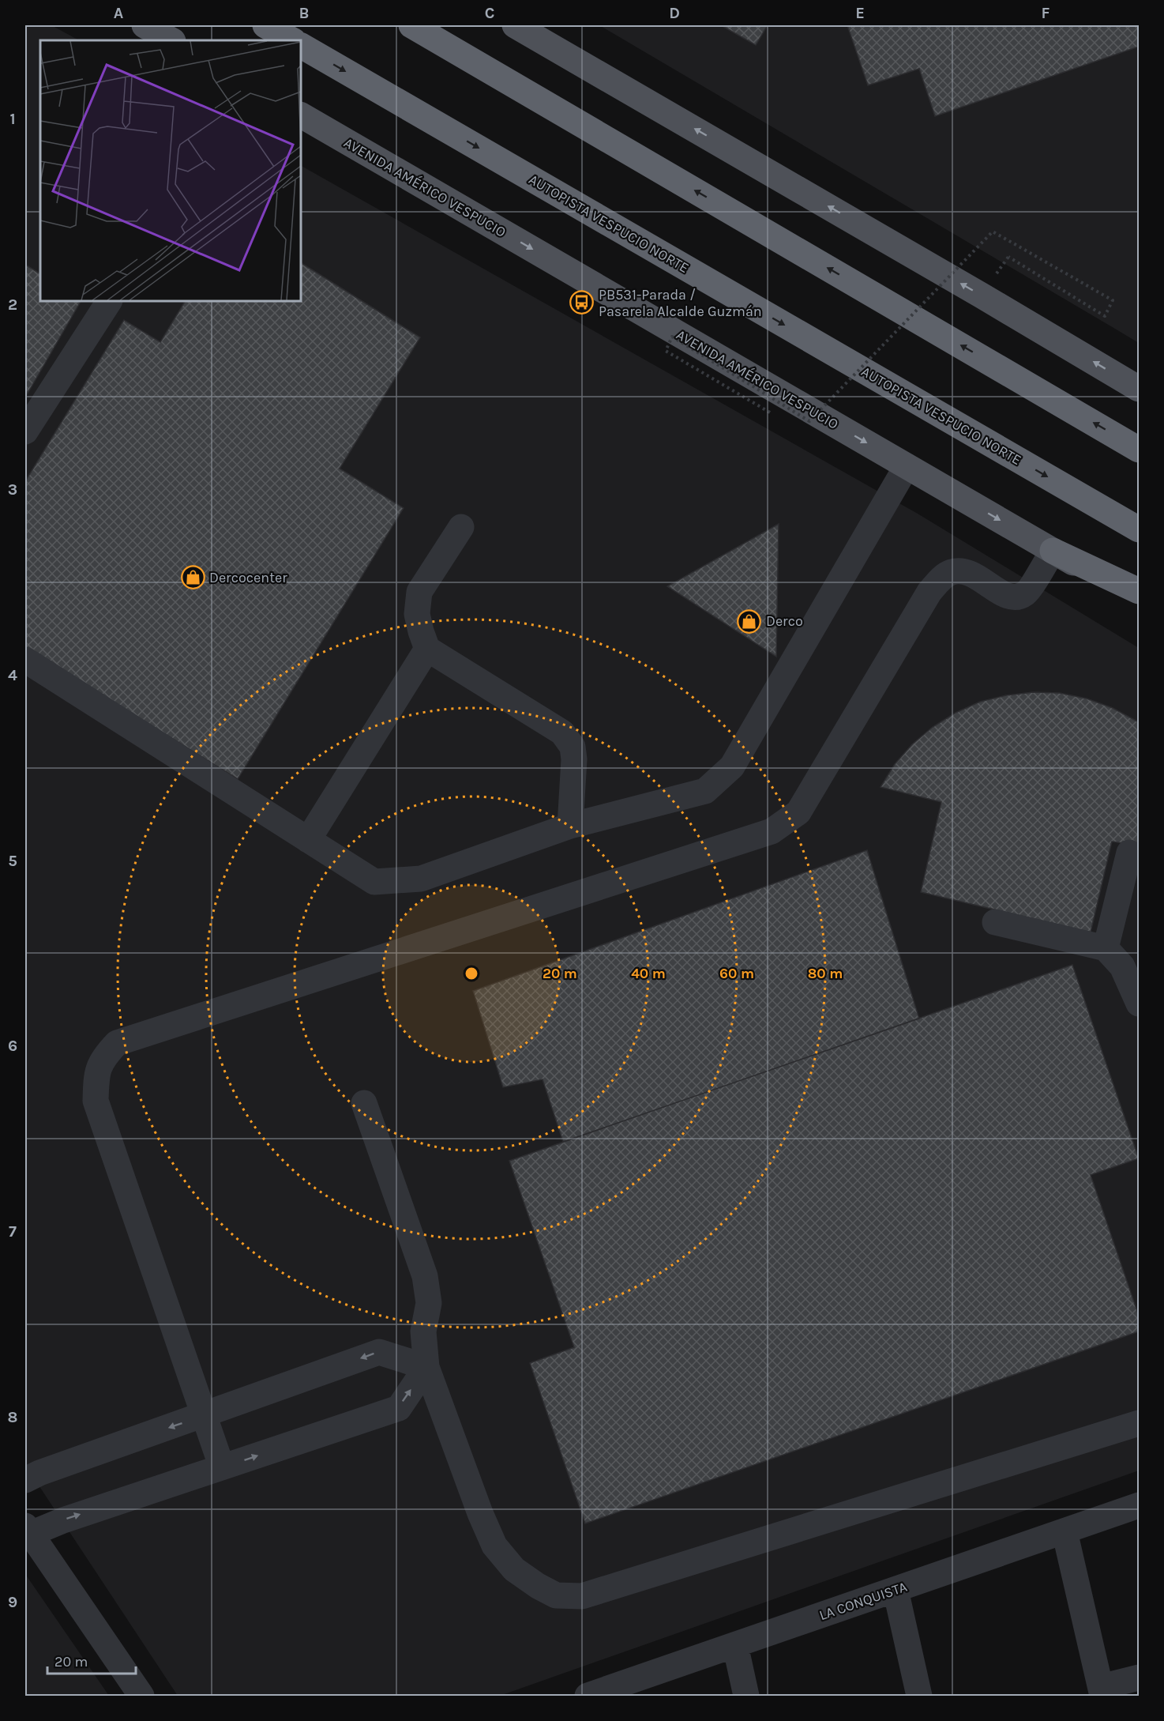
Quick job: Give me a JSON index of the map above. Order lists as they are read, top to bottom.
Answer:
{
  "streets": {
    "highway": ["AUTOPISTA VESPUCIO NORTE"],
    "main road": ["AVENIDA AMÉRICO VESPUCIO"],
    "street": ["LA CONQUISTA"]
  },
  "places": {
    "bus stop": ["PB531-Parada / Pasarela Alcalde Guzmán"],
    "shop": ["Dercocenter", "Derco"]
  },
  "scale_bar": "20 m",
  "grid": {
    "columns": [
      "A",
      "B",
      "C",
      "D",
      "E",
      "F"
    ],
    "rows": [
      "1",
      "2",
      "3",
      "4",
      "5",
      "6",
      "7",
      "8",
      "9"
    ]
  },
  "rings": [
    "20 m",
    "40 m",
    "60 m",
    "80 m"
  ]
}
